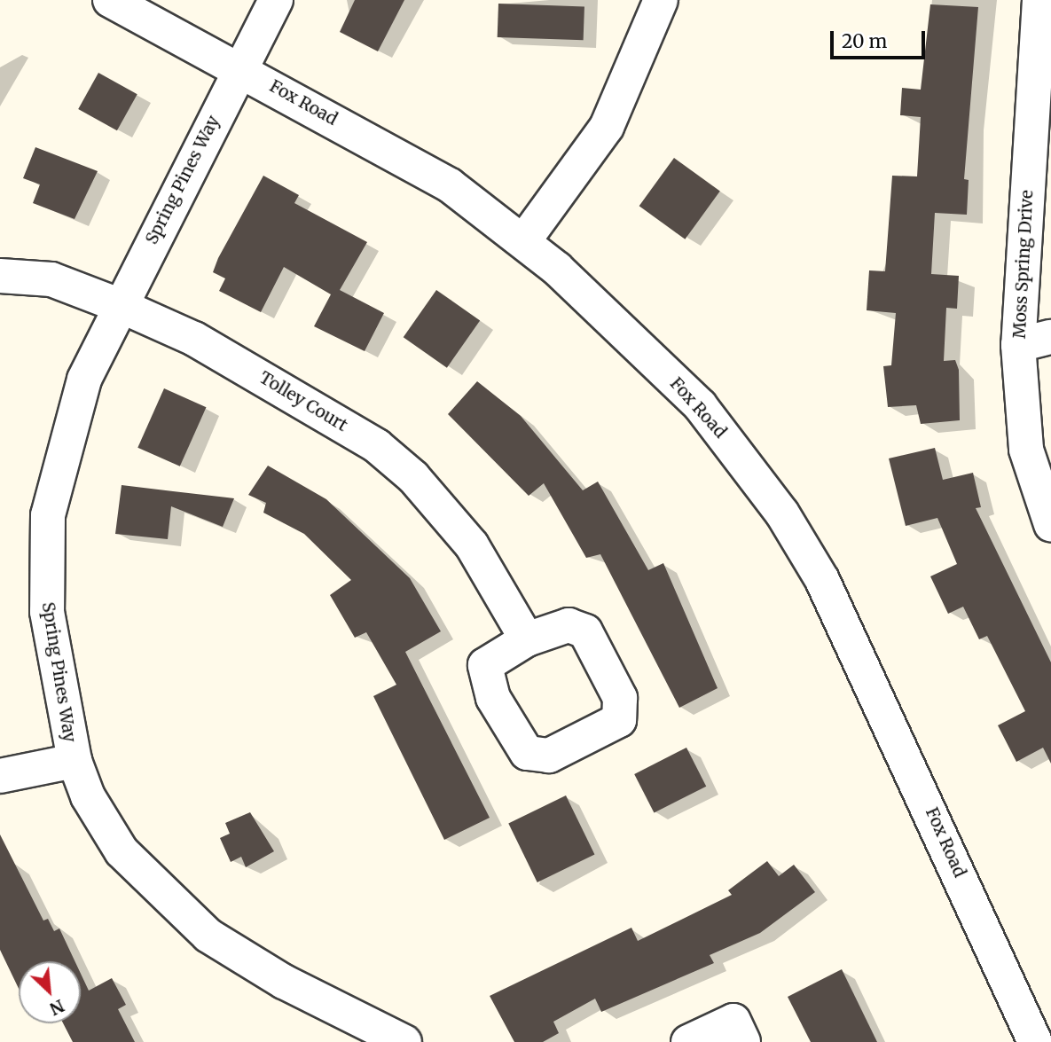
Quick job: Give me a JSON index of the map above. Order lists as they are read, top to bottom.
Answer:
{
  "streets": {
    "street": [
      "Fox Road",
      "Spring Pines Way",
      "Moss Spring Drive",
      "Tolley Court"
    ]
  },
  "crossings": [
    ["Fox Road", "Spring Pines Way"],
    ["Spring Pines Way", "Tolley Court"]
  ],
  "scale_bar": "20 m",
  "north": "bottom right"
}
